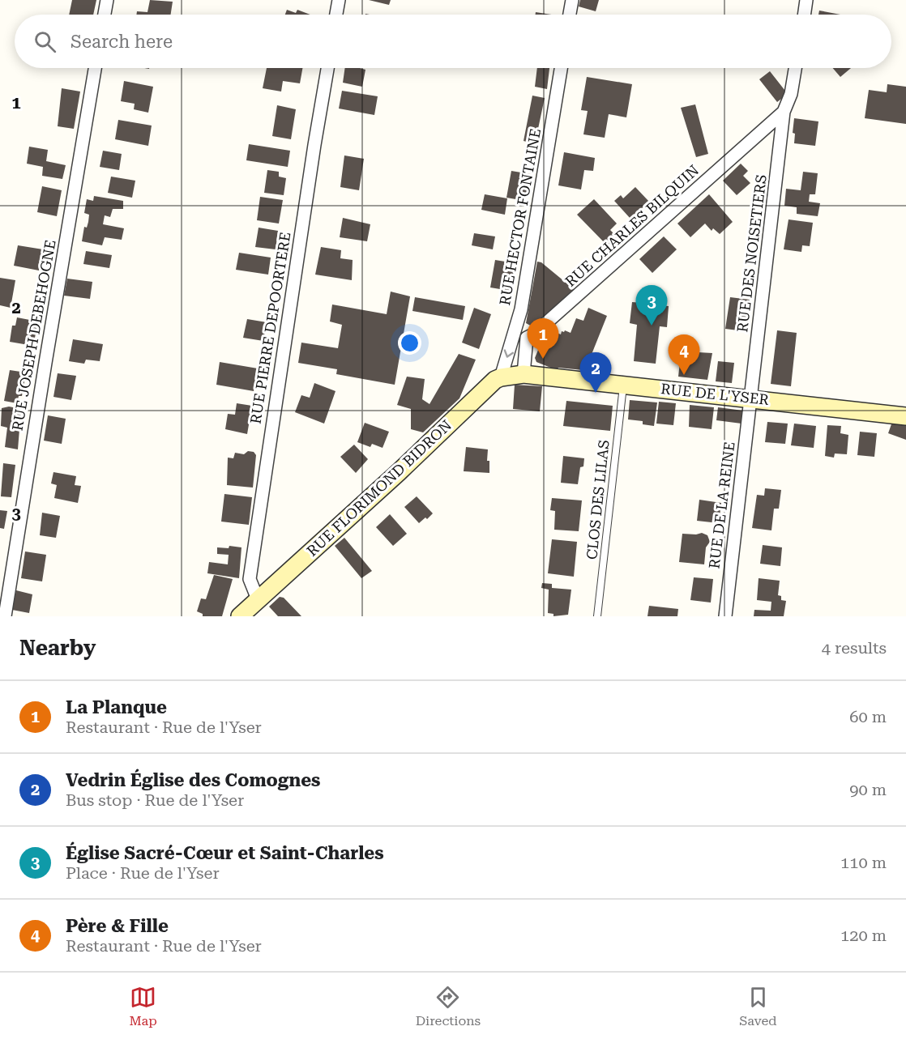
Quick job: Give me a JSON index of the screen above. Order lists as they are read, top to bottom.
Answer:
{
  "streets": {
    "street": [
      "RUE HECTOR FONTAINE",
      "RUE CHARLES BILQUIN",
      "RUE DES NOISETIERS",
      "RUE PIERRE DEPOORTERE",
      "RUE JOSEPH DEBEHOGNE",
      "RUE DE L'YSER",
      "RUE FLORIMOND BIDRON",
      "RUE DE LA REINE"
    ],
    "lane": ["CLOS DES LILAS"]
  },
  "crossings": [
    ["RUE HECTOR FONTAINE", "RUE FLORIMOND BIDRON"],
    ["RUE CHARLES BILQUIN", "RUE DES NOISETIERS"],
    ["RUE DES NOISETIERS", "RUE DE L'YSER"],
    ["RUE DES NOISETIERS", "RUE DE LA REINE"],
    ["RUE PIERRE DEPOORTERE", "RUE FLORIMOND BIDRON"],
    ["RUE DE L'YSER", "CLOS DES LILAS"],
    ["RUE DE L'YSER", "RUE DE LA REINE"]
  ],
  "page": {
    "search": "Search here",
    "pins": [
      "3",
      "1",
      "4",
      "2"
    ],
    "heading": ["Nearby", "4 results"],
    "list": [
      {
        "mark": "1",
        "name": "La Planque",
        "note": "Restaurant · Rue de l'Yser",
        "value": "60 m"
      },
      {
        "mark": "2",
        "name": "Vedrin Église des Comognes",
        "note": "Bus stop · Rue de l'Yser",
        "value": "90 m"
      },
      {
        "mark": "3",
        "name": "Église Sacré-Cœur et Saint-Charles",
        "note": "Place · Rue de l'Yser",
        "value": "110 m"
      },
      {
        "mark": "4",
        "name": "Père & Fille",
        "note": "Restaurant · Rue de l'Yser",
        "value": "120 m"
      }
    ],
    "nav": ["Map", "Directions", "Saved"]
  },
  "grid": {
    "rows": ["1", "2", "3"]
  }
}
